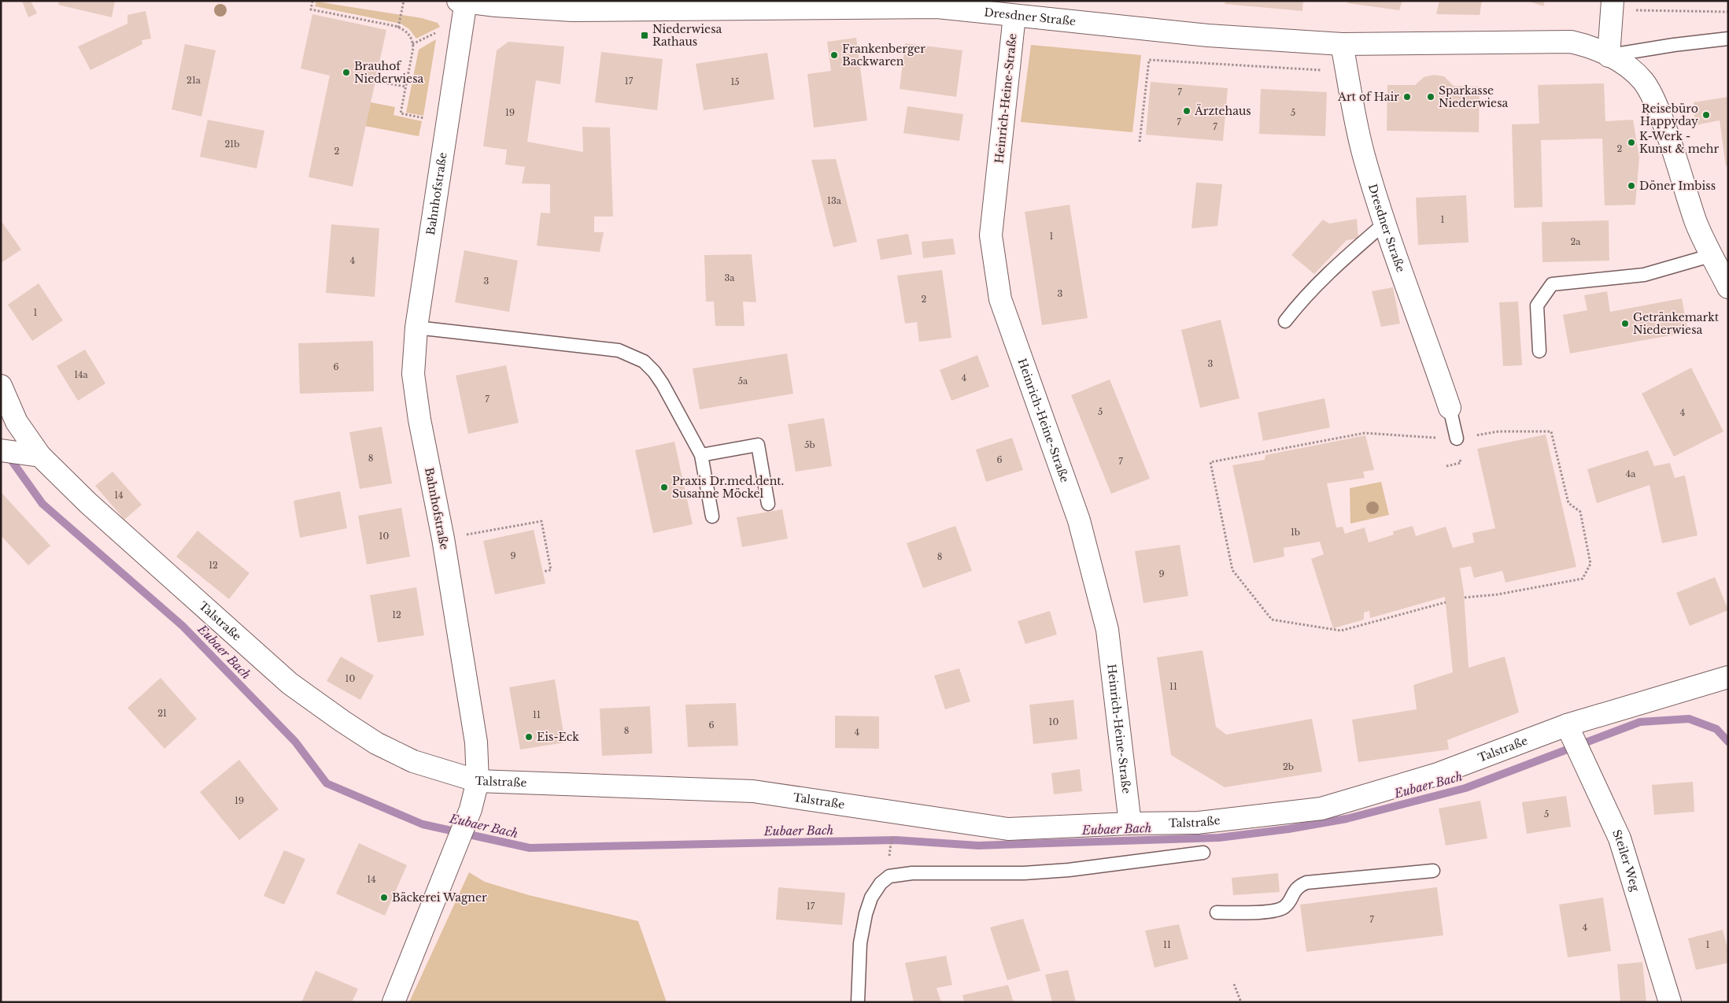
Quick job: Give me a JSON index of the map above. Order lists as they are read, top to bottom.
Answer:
{
  "streets": {
    "street": [
      "Dresdner Straße",
      "Heinrich-Heine-Straße",
      "Bahnhofstraße",
      "Talstraße",
      "Steiler Weg"
    ]
  },
  "crossings": [
    ["Dresdner Straße", "Heinrich-Heine-Straße"],
    ["Dresdner Straße", "Bahnhofstraße"],
    ["Heinrich-Heine-Straße", "Talstraße"],
    ["Bahnhofstraße", "Talstraße"],
    ["Talstraße", "Steiler Weg"]
  ],
  "water": ["Eubaer Bach"],
  "places": {
    "transit": ["Niederwiesa Rathaus"],
    "other": [
      "Frankenberger Backwaren",
      "Brauhof Niederwiesa",
      "Art of Hair",
      "Sparkasse Niederwiesa",
      "Ärztehaus",
      "Reisebüro Happyday",
      "K-Werk - Kunst & mehr",
      "Döner Imbiss",
      "Getränkemarkt Niederwiesa",
      "Praxis Dr.med.dent. Susanne Möckel",
      "Eis-Eck",
      "Bäckerei Wagner"
    ]
  },
  "house_numbers": [
    "21a",
    "17",
    "15",
    "7",
    "19",
    "5",
    "7",
    "7",
    "21b",
    "2",
    "2",
    "13a",
    "1",
    "1",
    "2a",
    "4",
    "3a",
    "3",
    "3",
    "2",
    "1",
    "3",
    "6",
    "14a",
    "4",
    "5a",
    "7",
    "5",
    "4",
    "5b",
    "8",
    "6",
    "7",
    "4a",
    "14",
    "1b",
    "10",
    "9",
    "8",
    "12",
    "9",
    "12",
    "10",
    "11",
    "21",
    "11",
    "10",
    "6",
    "8",
    "4",
    "2b",
    "19",
    "5",
    "14",
    "17",
    "7",
    "4",
    "11",
    "1"
  ]
}
